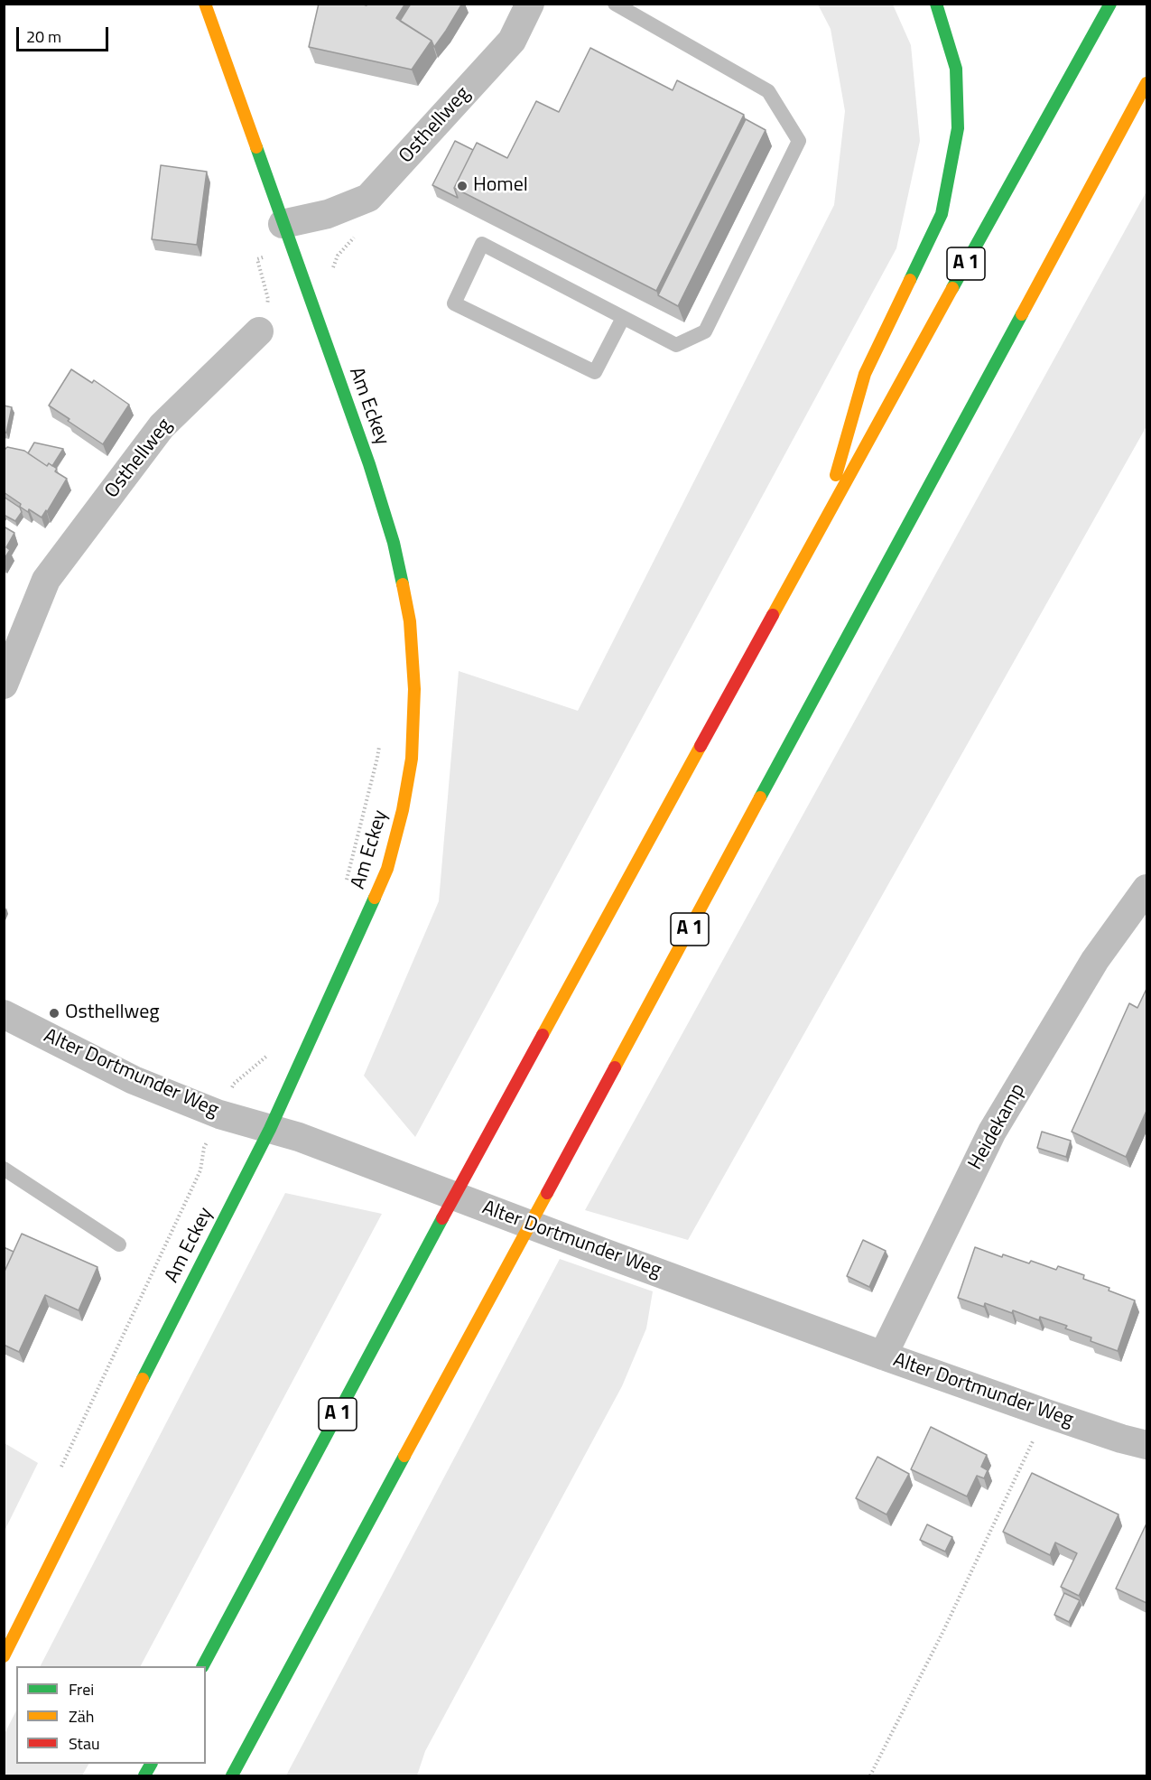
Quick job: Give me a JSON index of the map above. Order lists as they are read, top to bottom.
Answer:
{
  "streets": {
    "main road": ["A 1", "Am Eckey"],
    "street": ["Osthellweg", "Alter Dortmunder Weg", "Heidekamp"]
  },
  "crossings": [
    ["Osthellweg", "Am Eckey"],
    ["Am Eckey", "Alter Dortmunder Weg"],
    ["Alter Dortmunder Weg", "Heidekamp"]
  ],
  "places": ["Homel", "Osthellweg"],
  "legend": ["Frei", "Zäh", "Stau"],
  "scale_bar": "20 m"
}
